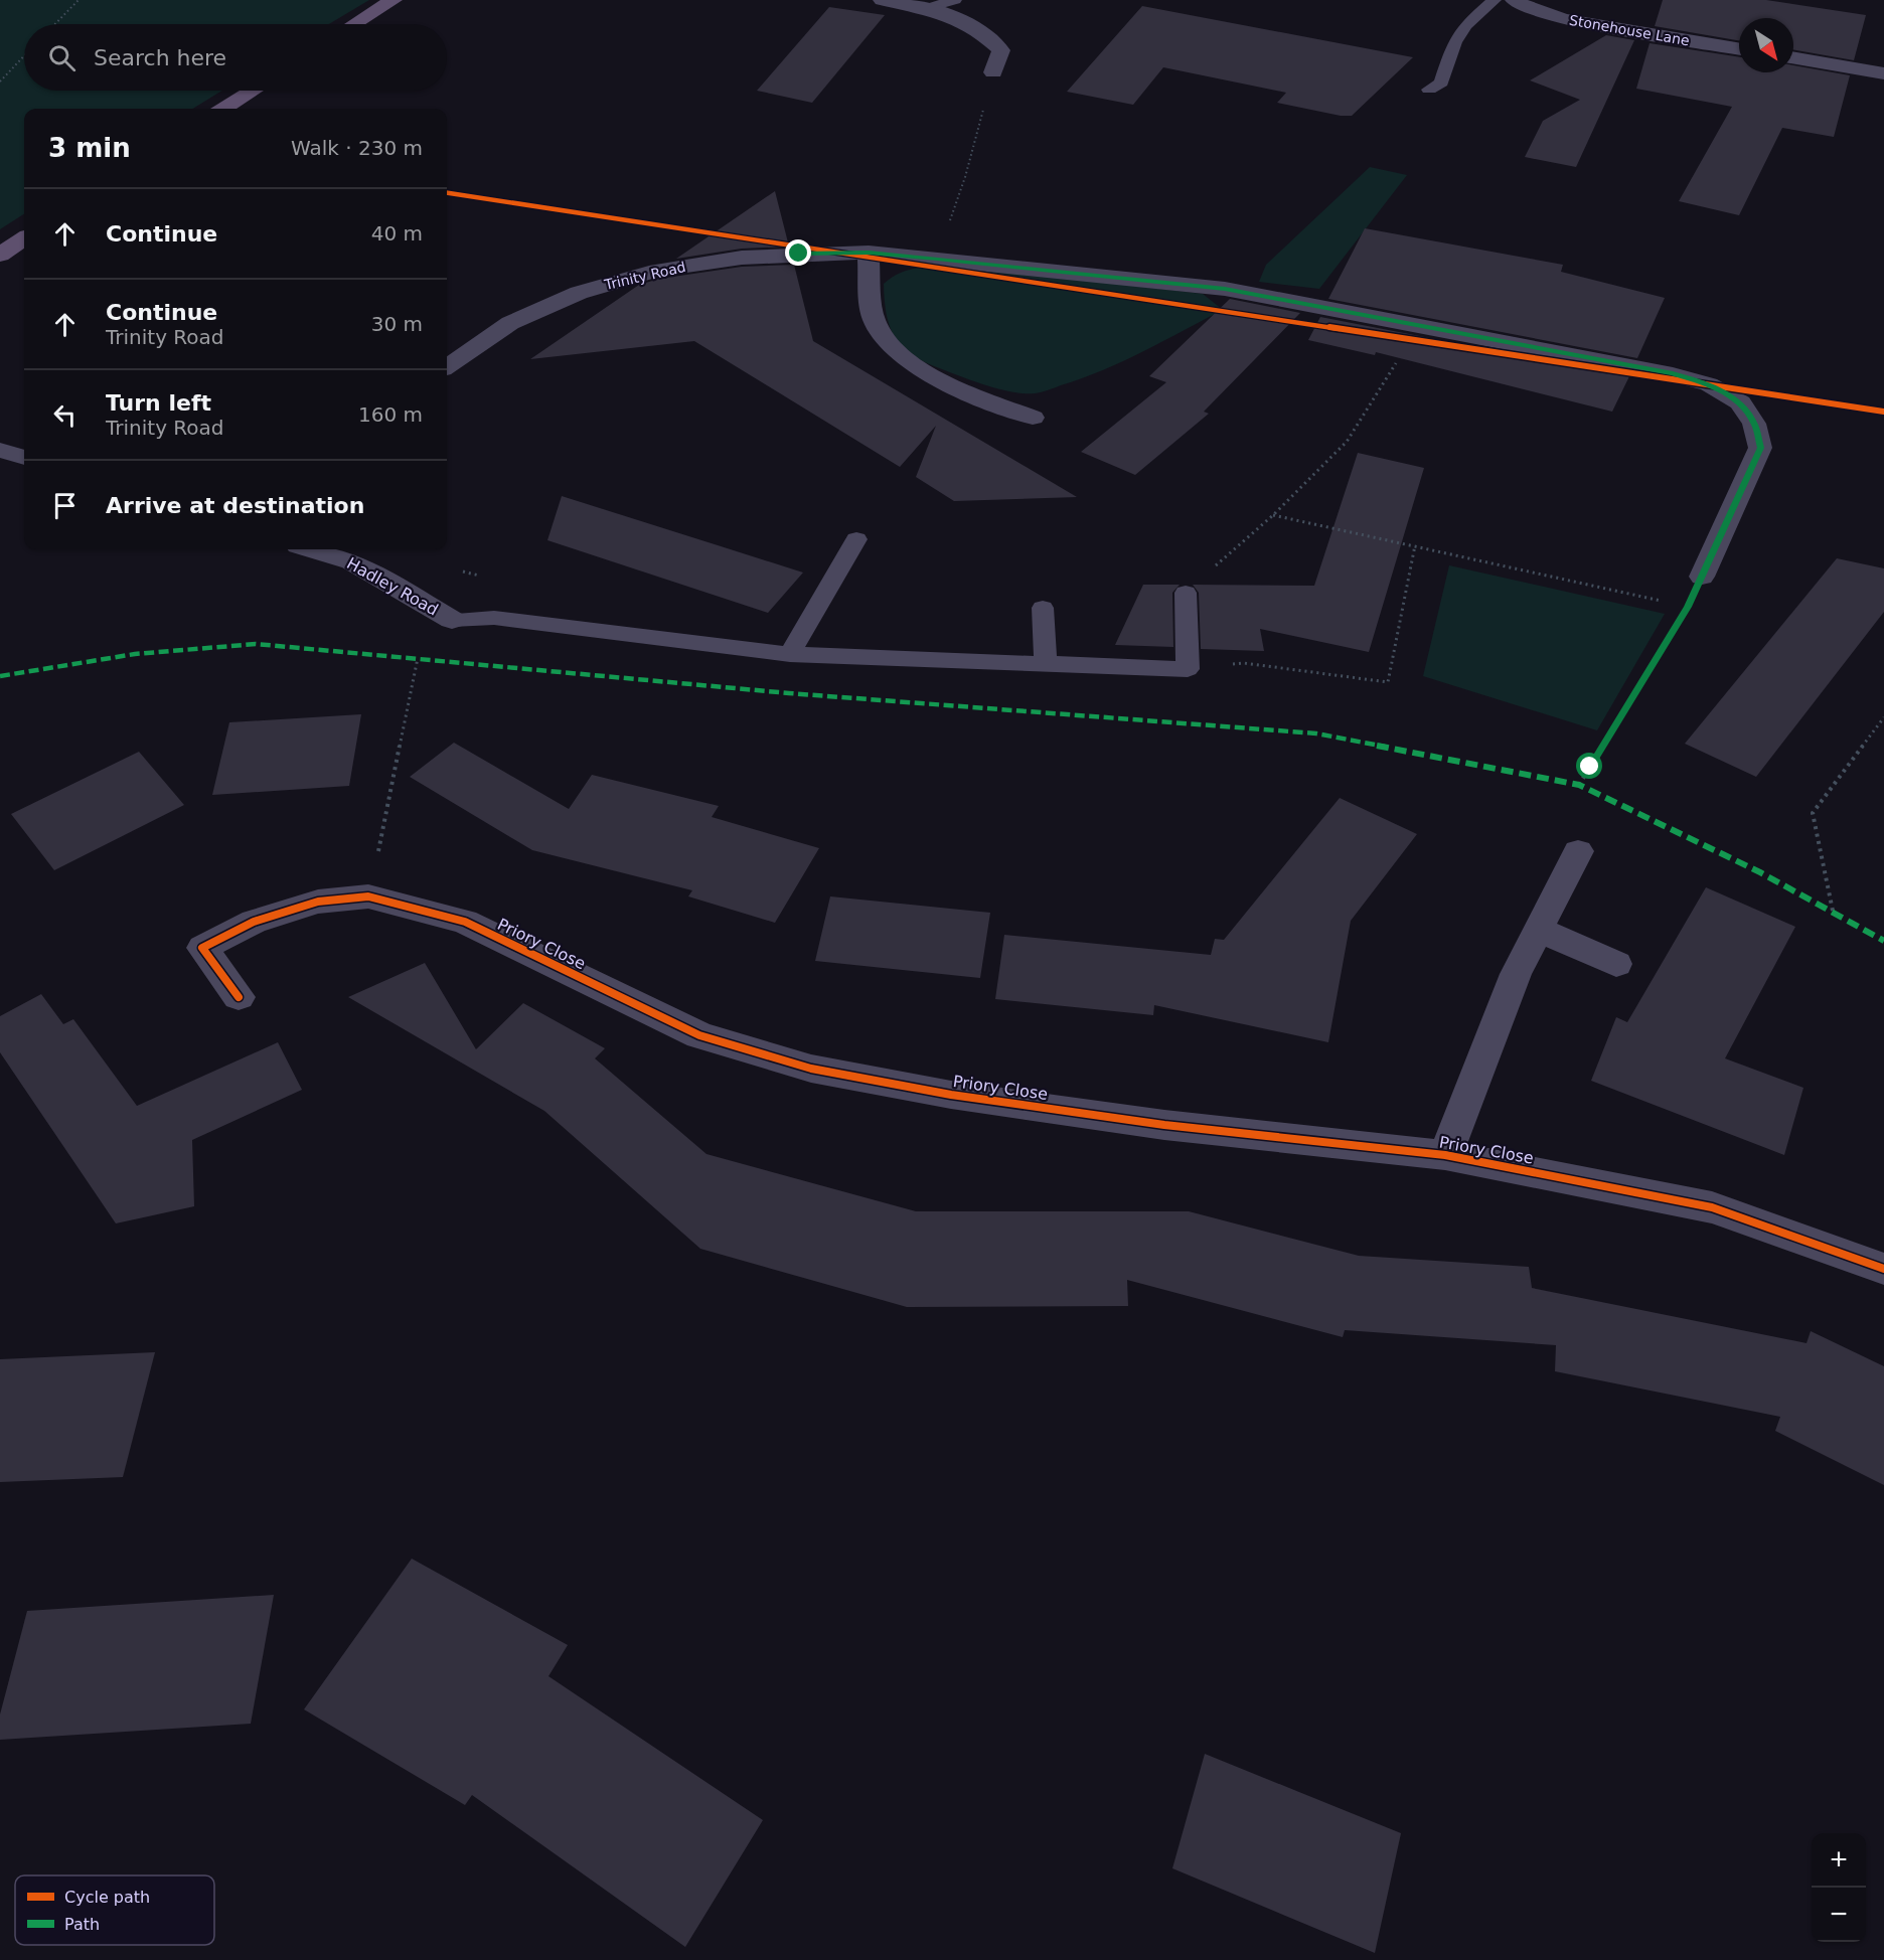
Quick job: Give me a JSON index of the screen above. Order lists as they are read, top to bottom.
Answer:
{
  "streets": {
    "street": [
      "Stonehouse Lane",
      "Trinity Road",
      "Hadley Road",
      "Priory Close"
    ]
  },
  "legend": ["Cycle path", "Path"],
  "north": "bottom right",
  "page": {
    "search": "Search here",
    "heading": ["3 min", "Walk · 230 m"],
    "list": [
      ["Continue", "40 m"],
      ["Continue", "Trinity Road", "30 m"],
      ["Turn left", "Trinity Road", "160 m"],
      "Arrive at destination"
    ],
    "map_buttons": ["+", "−"]
  }
}
